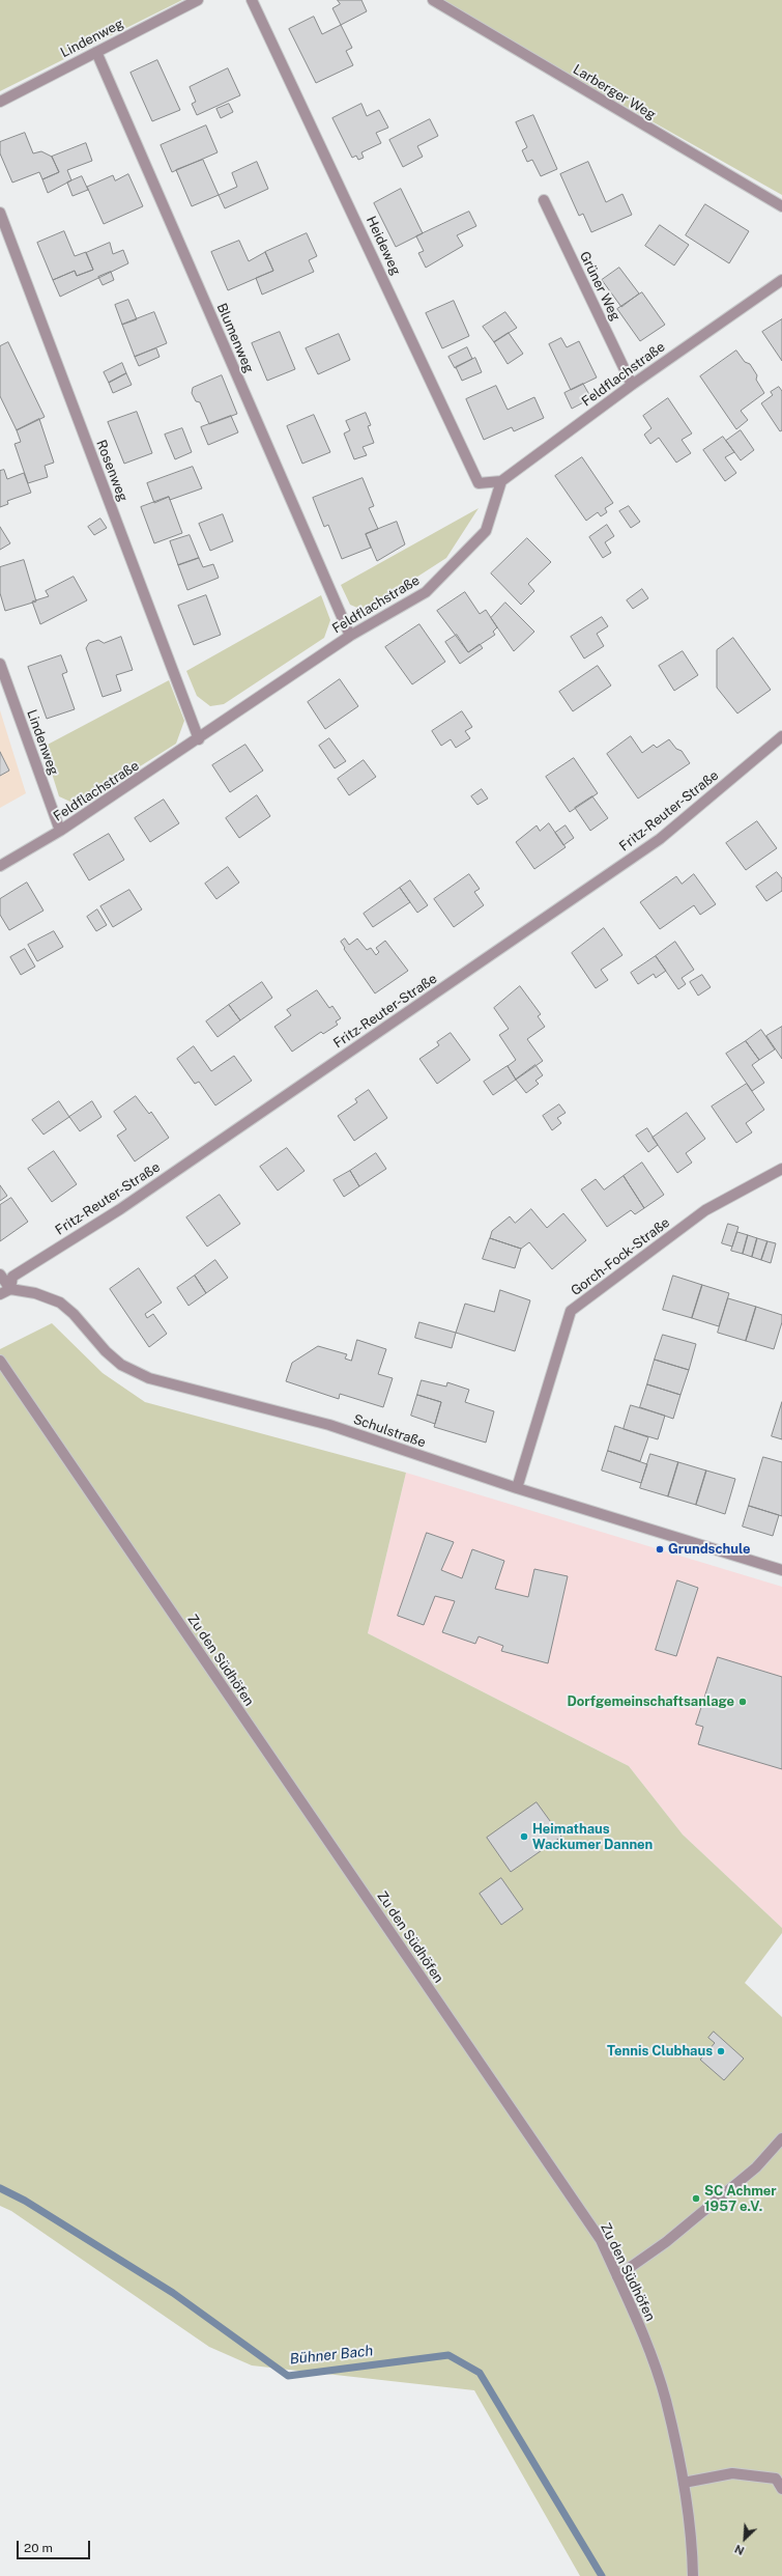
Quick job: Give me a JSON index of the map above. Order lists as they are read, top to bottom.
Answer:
{
  "streets": {
    "street": [
      "Lindenweg",
      "Larberger Weg",
      "Heideweg",
      "Grüner Weg",
      "Blumenweg",
      "Feldflachstraße",
      "Rosenweg",
      "Fritz-Reuter-Straße",
      "Gorch-Fock-Straße",
      "Schulstraße",
      "Zu den Südhöfen"
    ]
  },
  "crossings": [
    ["Lindenweg", "Blumenweg"],
    ["Lindenweg", "Feldflachstraße"],
    ["Heideweg", "Feldflachstraße"],
    ["Grüner Weg", "Feldflachstraße"],
    ["Blumenweg", "Feldflachstraße"],
    ["Feldflachstraße", "Rosenweg"],
    ["Fritz-Reuter-Straße", "Schulstraße"],
    ["Gorch-Fock-Straße", "Schulstraße"]
  ],
  "water": ["Bühner Bach"],
  "places": [
    "Grundschule",
    "Dorfgemeinschaftsanlage",
    "Heimathaus Wackumer Dannen",
    "Tennis Clubhaus",
    "SC Achmer 1957 e.V."
  ],
  "scale_bar": "20 m",
  "north": "bottom left"
}
